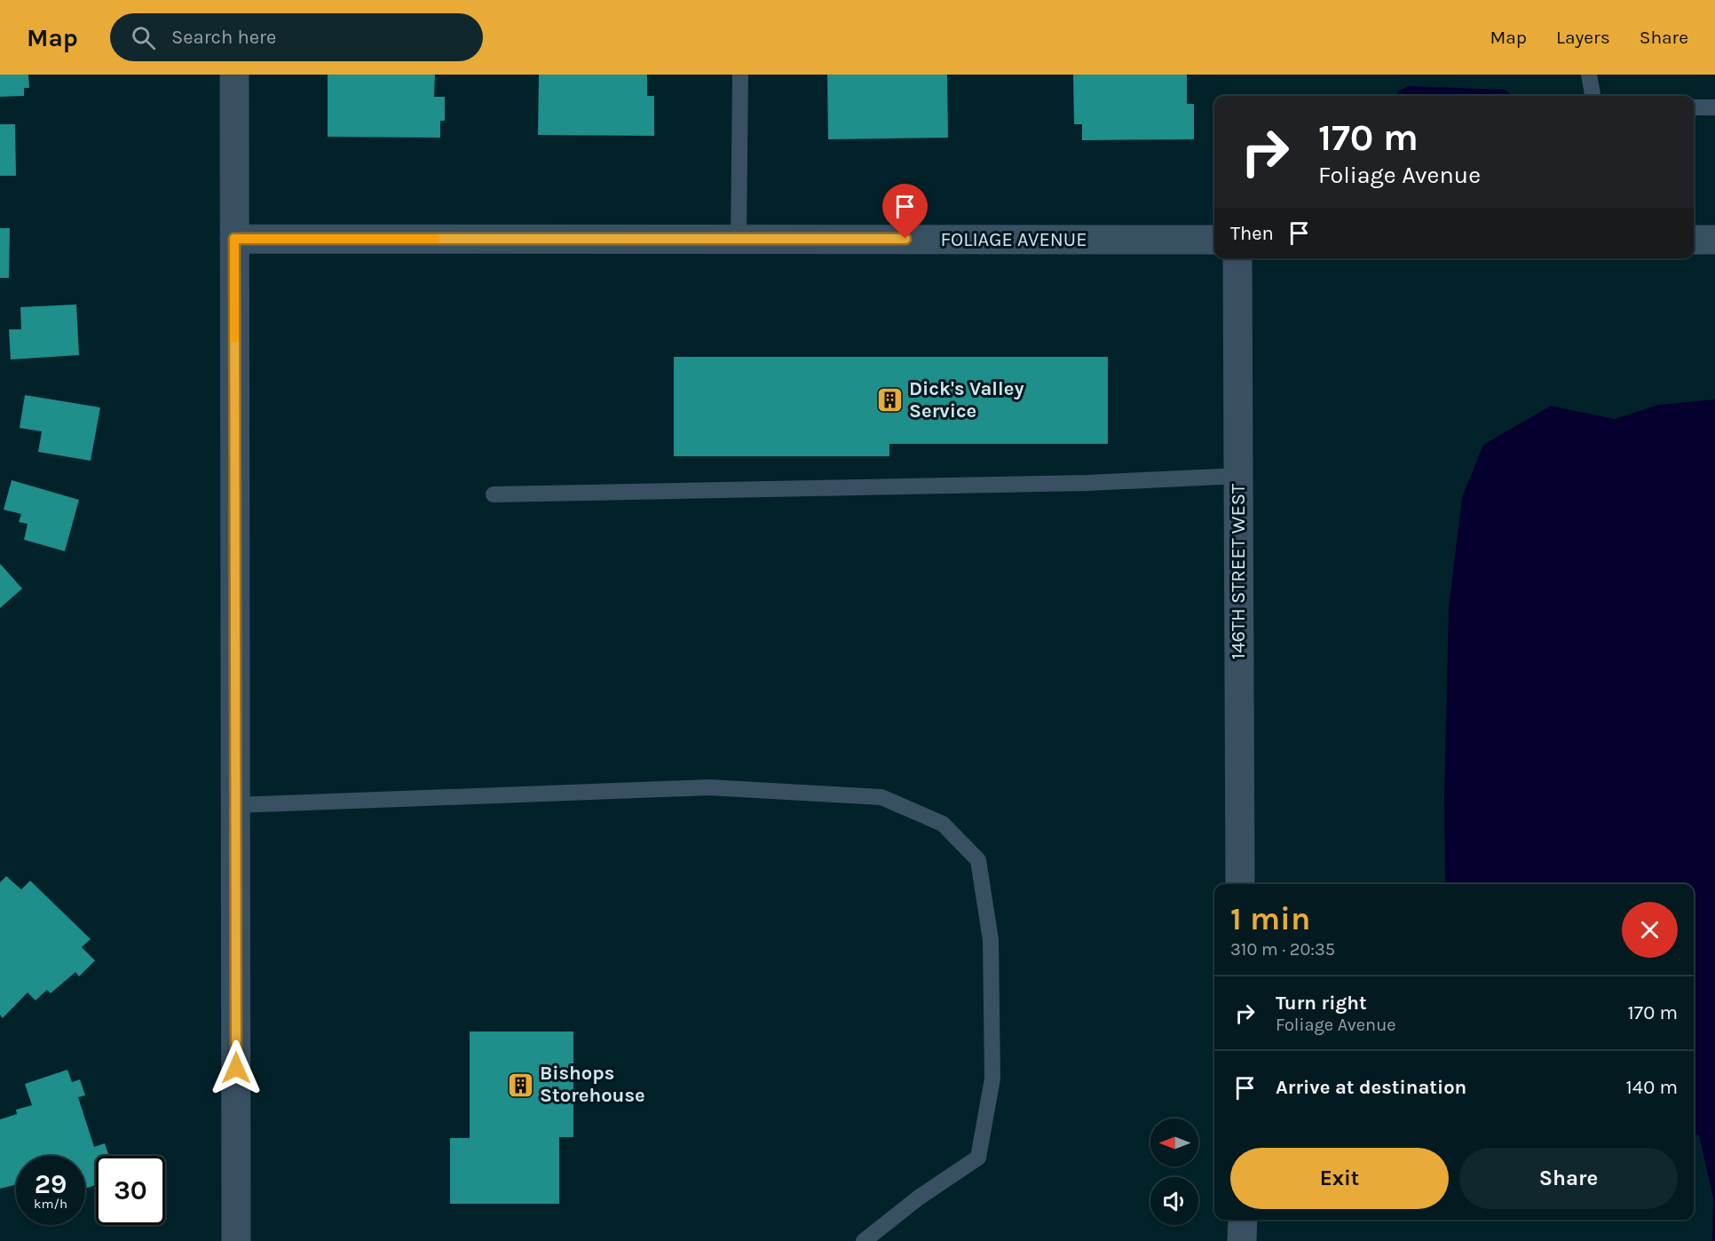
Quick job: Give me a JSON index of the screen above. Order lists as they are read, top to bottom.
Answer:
{
  "streets": {
    "street": ["FOLIAGE AVENUE", "146TH STREET WEST"]
  },
  "places": {
    "building": ["Dick's Valley Service", "Bishops Storehouse"]
  },
  "north": "left",
  "page": {
    "header": "Map",
    "search": "Search here",
    "nav": ["Map", "Layers", "Share"],
    "turn": ["170 m", "Foliage Avenue"],
    "then": "Then",
    "heading": ["1 min", "310 m · 20:35"],
    "list": [
      {
        "name": "Turn right",
        "note": "Foliage Avenue",
        "value": "170 m"
      },
      {
        "name": "Arrive at destination",
        "value": "140 m"
      }
    ],
    "buttons": ["Exit", "Share"],
    "speed": "29 km/h",
    "limit": "30"
  }
}
